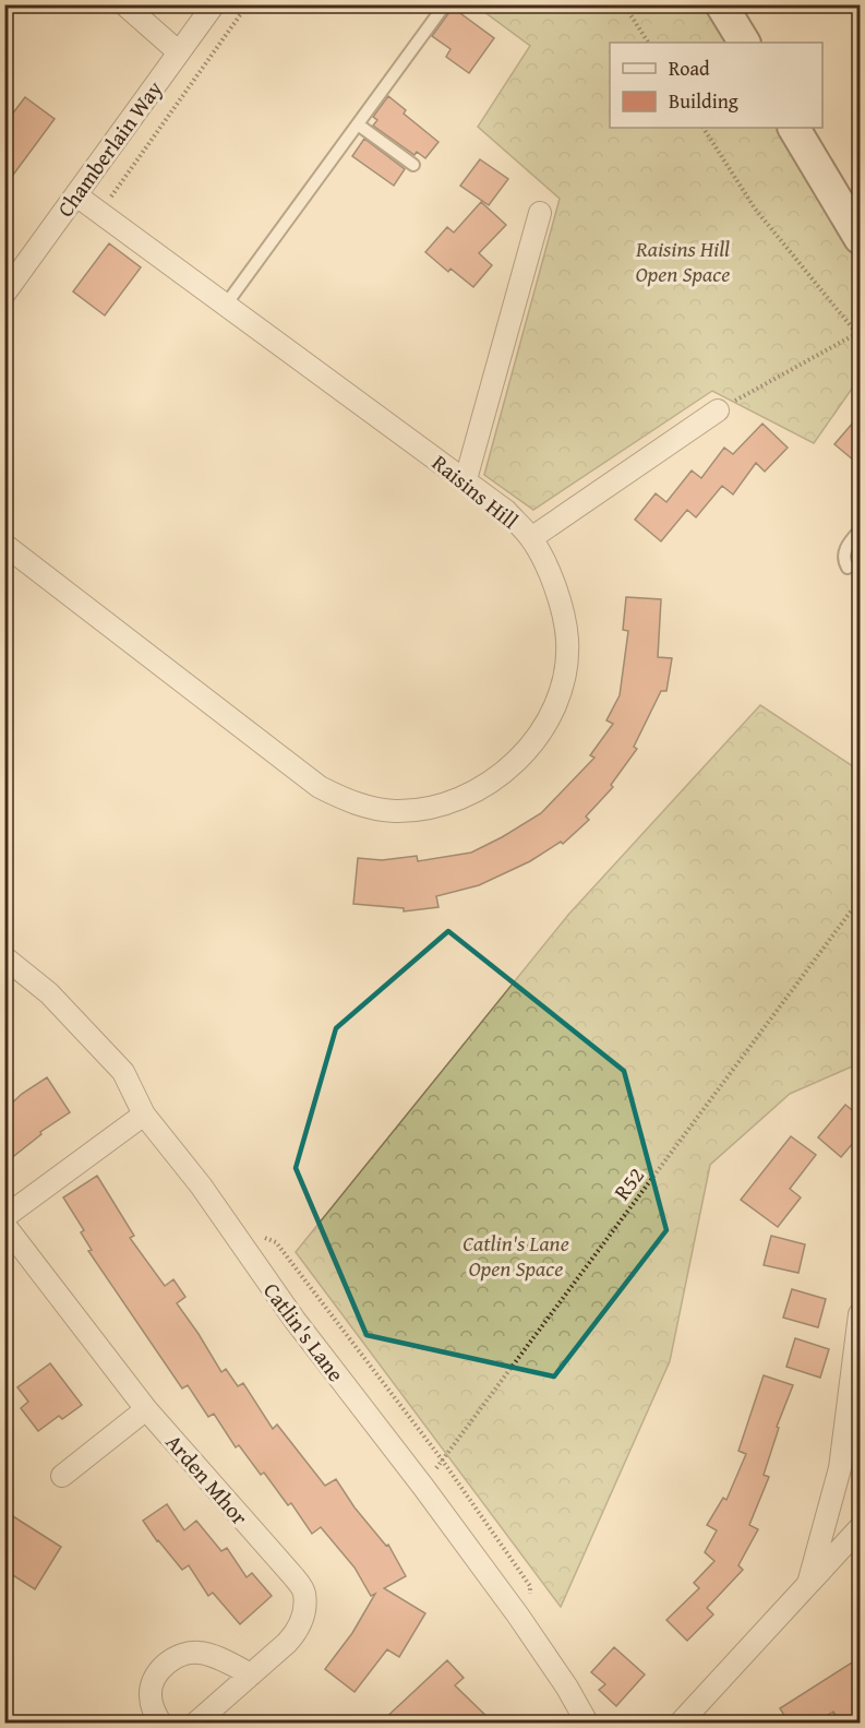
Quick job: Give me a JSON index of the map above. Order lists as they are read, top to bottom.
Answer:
{
  "streets": {
    "street": [
      "Chamberlain Way",
      "Raisins Hill",
      "Catlin's Lane",
      "Arden Mhor"
    ],
    "path": ["R52"]
  },
  "crossings": [
    ["Chamberlain Way", "Raisins Hill"],
    ["R52", "Catlin's Lane"]
  ],
  "parks": ["Raisins Hill Open Space", "Catlin's Lane Open Space"],
  "legend": ["Road", "Building"]
}
